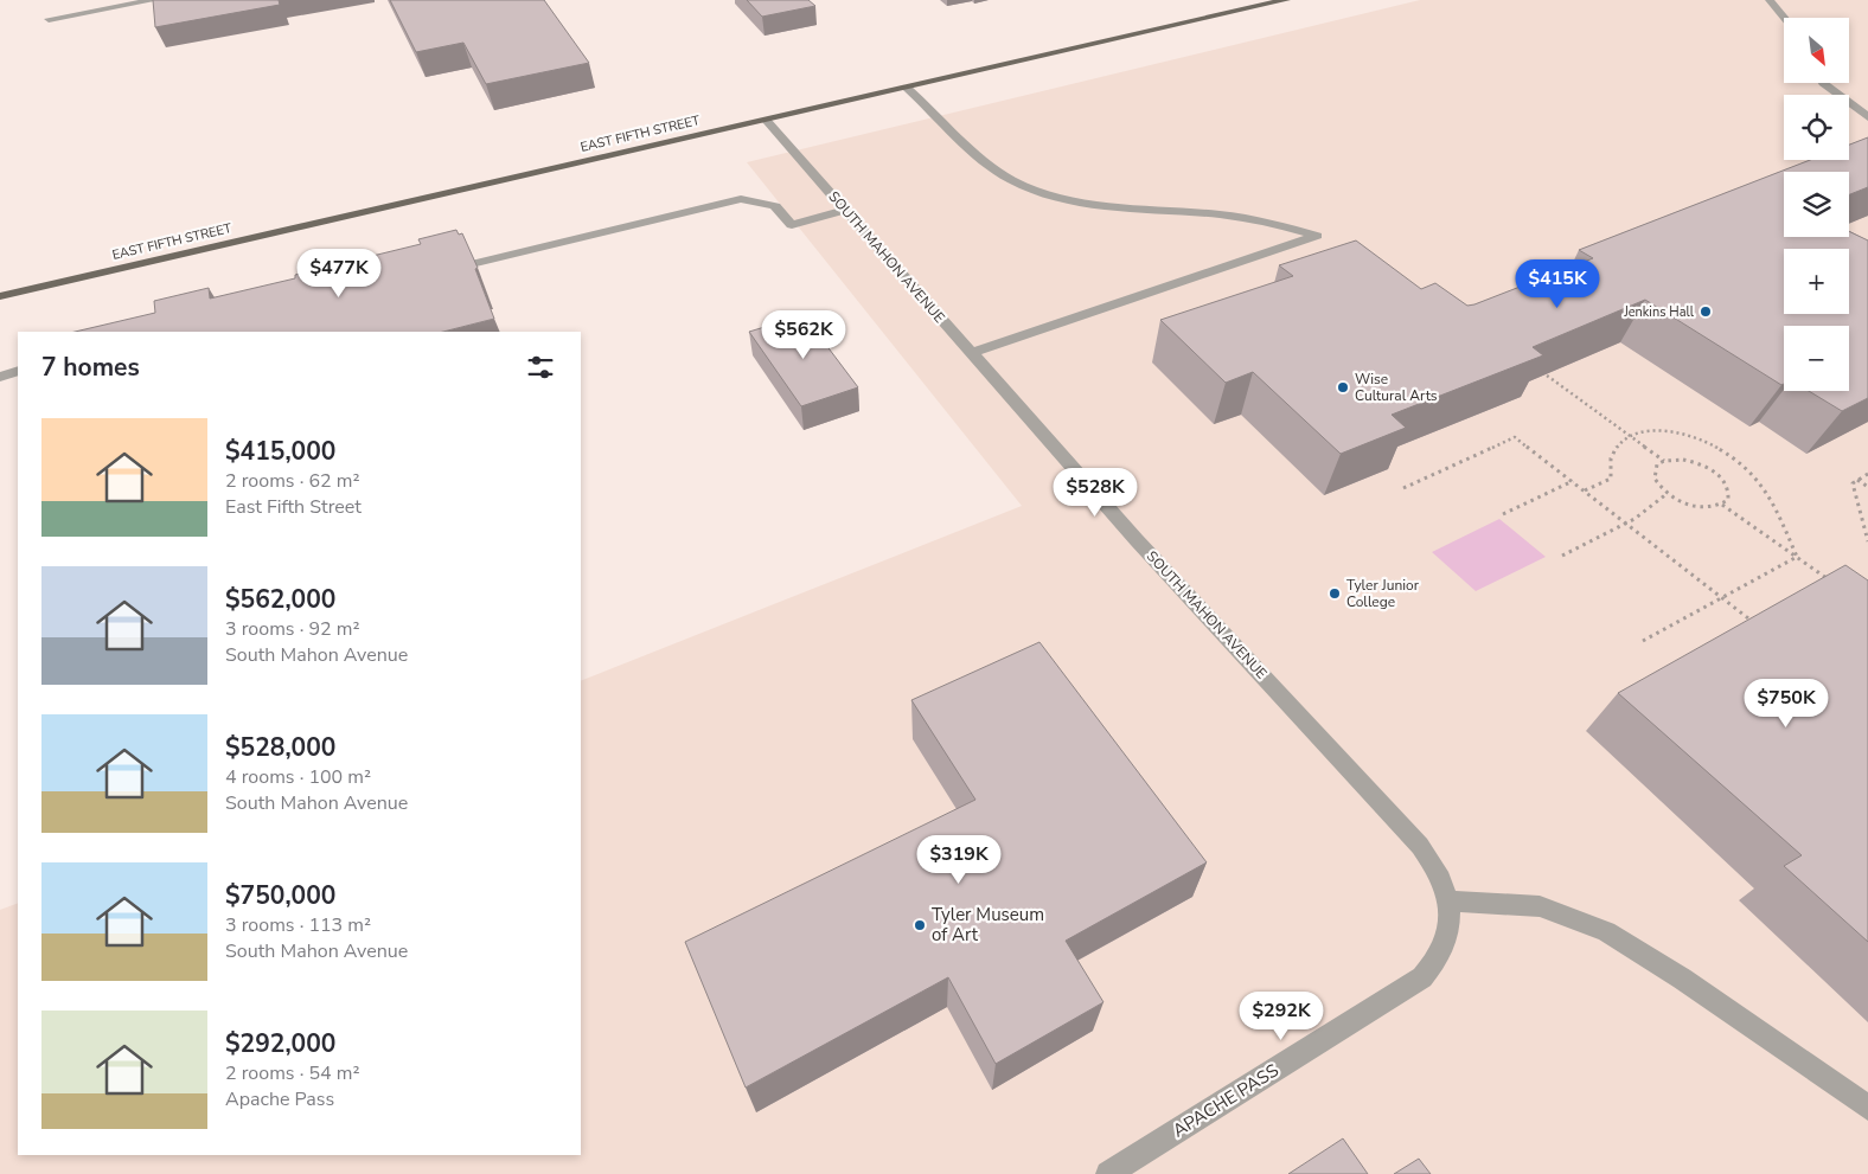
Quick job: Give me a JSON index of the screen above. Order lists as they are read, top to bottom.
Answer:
{
  "streets": {
    "main road": ["EAST FIFTH STREET"],
    "street": ["SOUTH MAHON AVENUE", "APACHE PASS"]
  },
  "crossings": [
    ["EAST FIFTH STREET", "SOUTH MAHON AVENUE"],
    ["SOUTH MAHON AVENUE", "APACHE PASS"]
  ],
  "places": [
    "Jenkins Hall",
    "Wise Cultural Arts",
    "Tyler Junior College",
    "Tyler Museum of Art"
  ],
  "north": "bottom right",
  "page": {
    "map_buttons": ["+", "−"],
    "price": [
      "$477K",
      "$415K",
      "$562K",
      "$528K",
      "$750K",
      "$319K",
      "$292K"
    ],
    "heading": "7 homes",
    "list": [
      {
        "name": "$415,000",
        "note": "2 rooms · 62 m² · East Fifth Street"
      },
      {
        "name": "$562,000",
        "note": "3 rooms · 92 m² · South Mahon Avenue"
      },
      {
        "name": "$528,000",
        "note": "4 rooms · 100 m² · South Mahon Avenue"
      },
      {
        "name": "$750,000",
        "note": "3 rooms · 113 m² · South Mahon Avenue"
      },
      {
        "name": "$292,000",
        "note": "2 rooms · 54 m² · Apache Pass"
      }
    ]
  }
}
